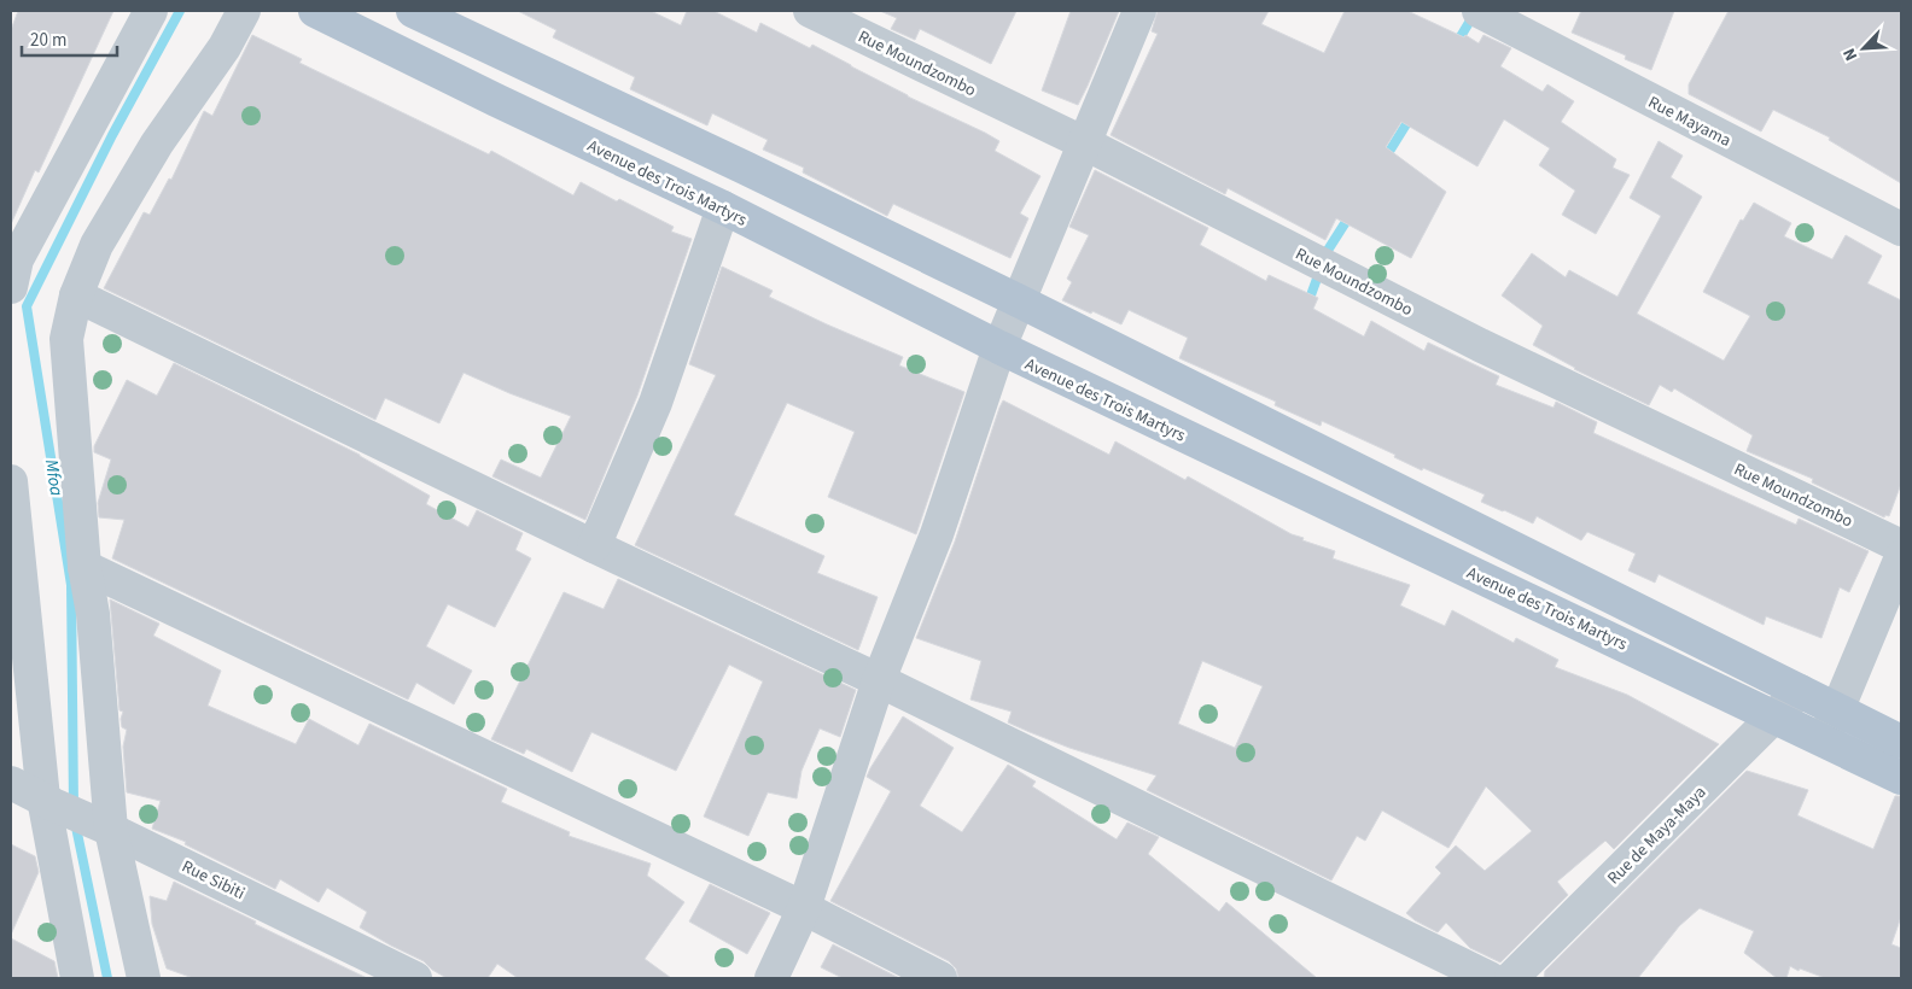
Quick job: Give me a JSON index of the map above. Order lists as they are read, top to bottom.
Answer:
{
  "streets": {
    "main road": ["Avenue des Trois Martyrs"],
    "street": [
      "Rue Moundzombo",
      "Rue Mayama",
      "Rue de Maya-Maya",
      "Rue Sibiti"
    ]
  },
  "crossings": [
    ["Avenue des Trois Martyrs", "Rue de Maya-Maya"]
  ],
  "water": ["Mfoa"],
  "scale_bar": "20 m",
  "north": "bottom left"
}
